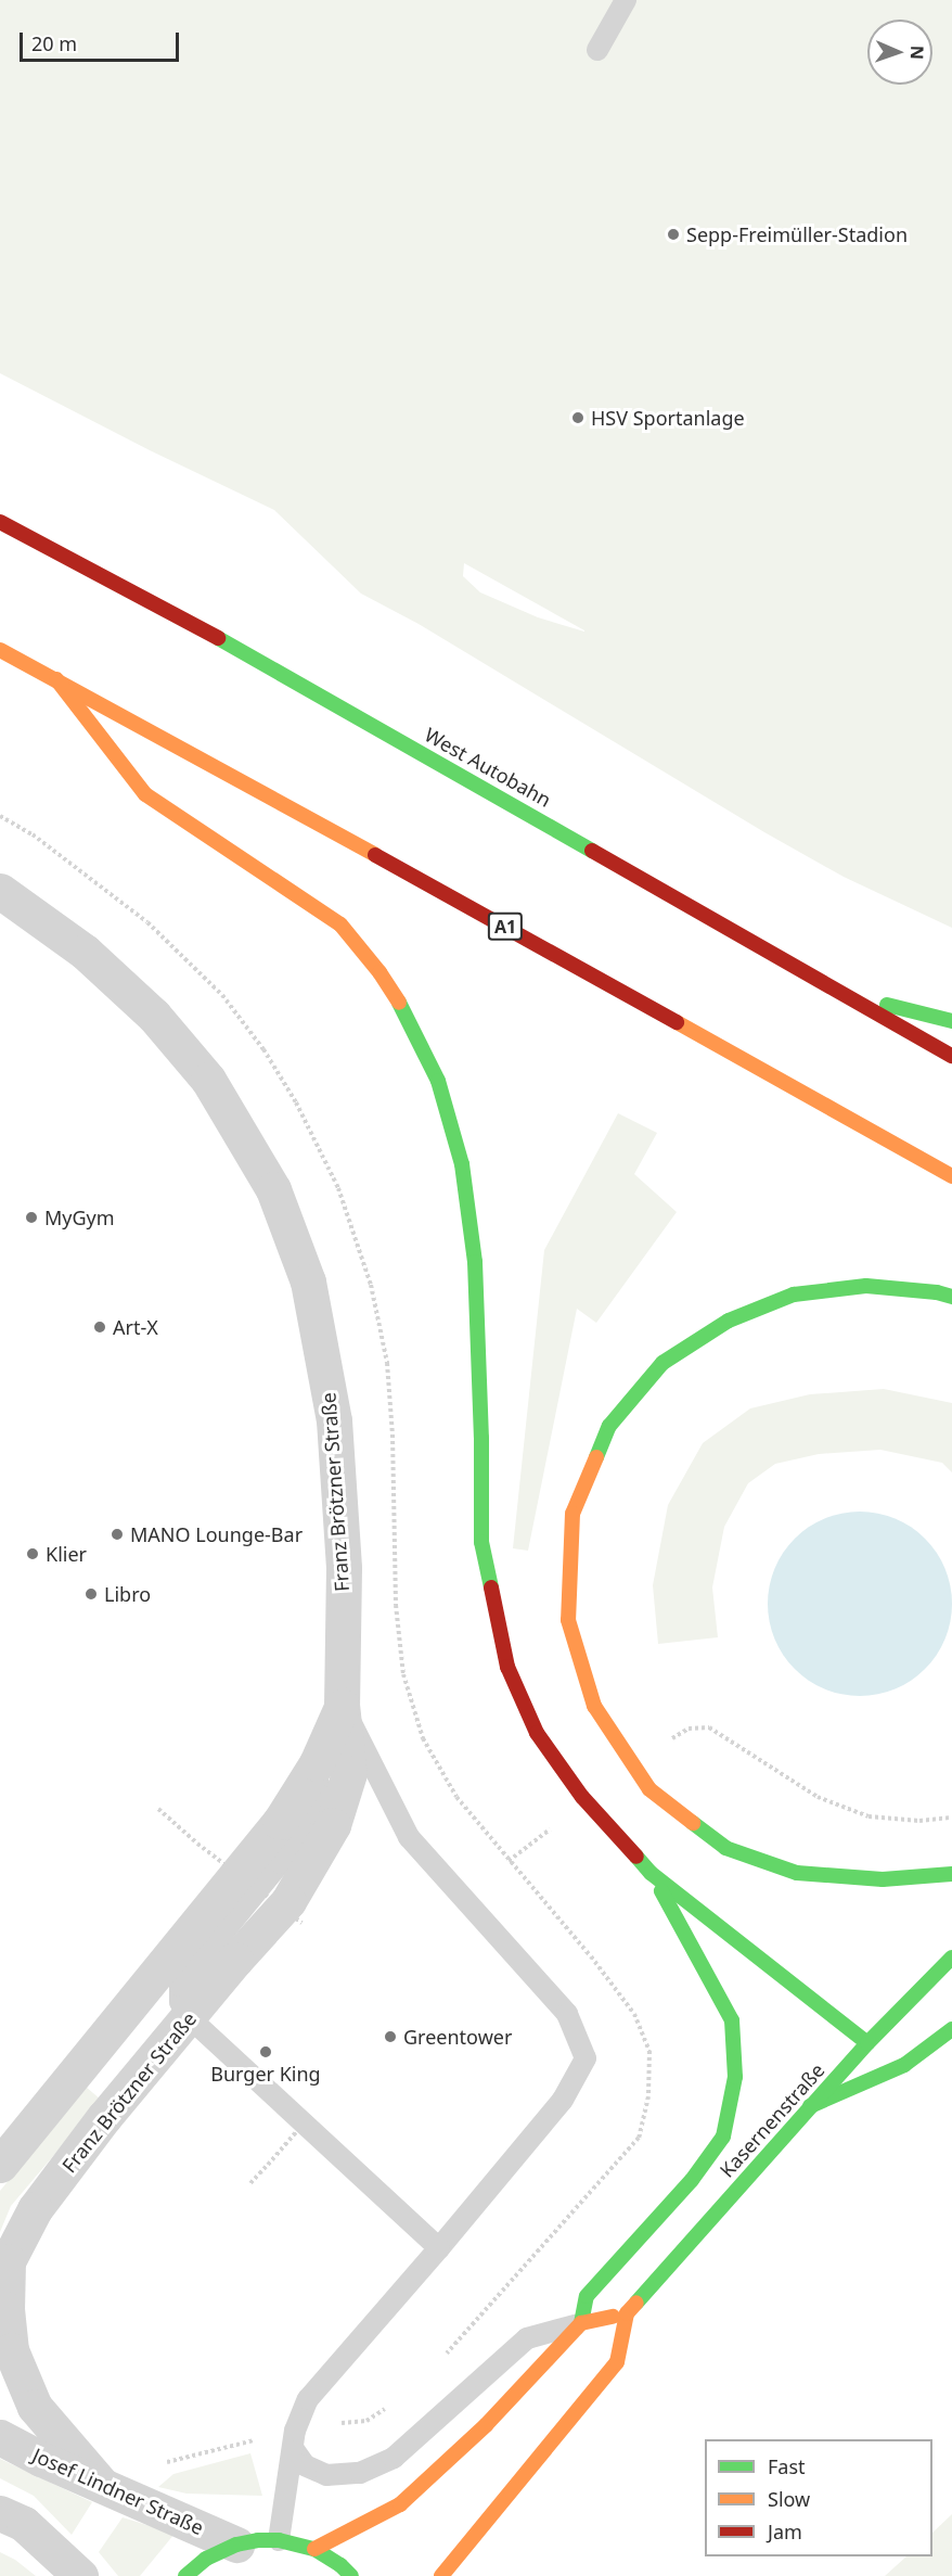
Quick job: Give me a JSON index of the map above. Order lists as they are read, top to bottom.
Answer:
{
  "streets": {
    "main road": ["West Autobahn", "A1", "Kasernenstraße"],
    "street": ["Franz Brötzner Straße", "Josef Lindner Straße"]
  },
  "crossings": [
    ["Franz Brötzner Straße", "Josef Lindner Straße"]
  ],
  "places": [
    "Sepp-Freimüller-Stadion",
    "HSV Sportanlage",
    "MyGym",
    "Art-X",
    "MANO Lounge-Bar",
    "Klier",
    "Libro",
    "Greentower",
    "Burger King"
  ],
  "legend": ["Fast", "Slow", "Jam"],
  "scale_bar": "20 m",
  "north": "right"
}
